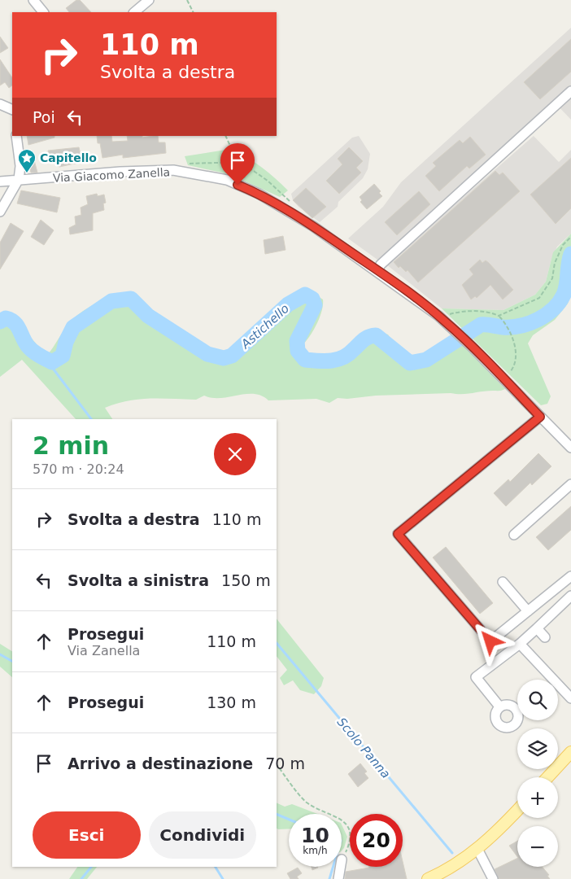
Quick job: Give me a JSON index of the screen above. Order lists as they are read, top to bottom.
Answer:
{
  "streets": {
    "street": ["Via Giacomo Zanella"]
  },
  "water": ["Astichello", "Scolo Panna"],
  "places": {
    "place": ["Capitello"]
  },
  "page": {
    "turn": ["110 m", "Svolta a destra"],
    "then": "Poi",
    "heading": ["2 min", "570 m · 20:24"],
    "list": [
      {
        "name": "Svolta a destra",
        "value": "110 m"
      },
      {
        "name": "Svolta a sinistra",
        "value": "150 m"
      },
      {
        "name": "Prosegui",
        "note": "Via Zanella",
        "value": "110 m"
      },
      {
        "name": "Prosegui",
        "value": "130 m"
      },
      {
        "name": "Arrivo a destinazione",
        "value": "70 m"
      }
    ],
    "map_buttons": ["+", "−"],
    "buttons": ["Esci", "Condividi"],
    "speed": "10 km/h",
    "limit": "20"
  }
}
